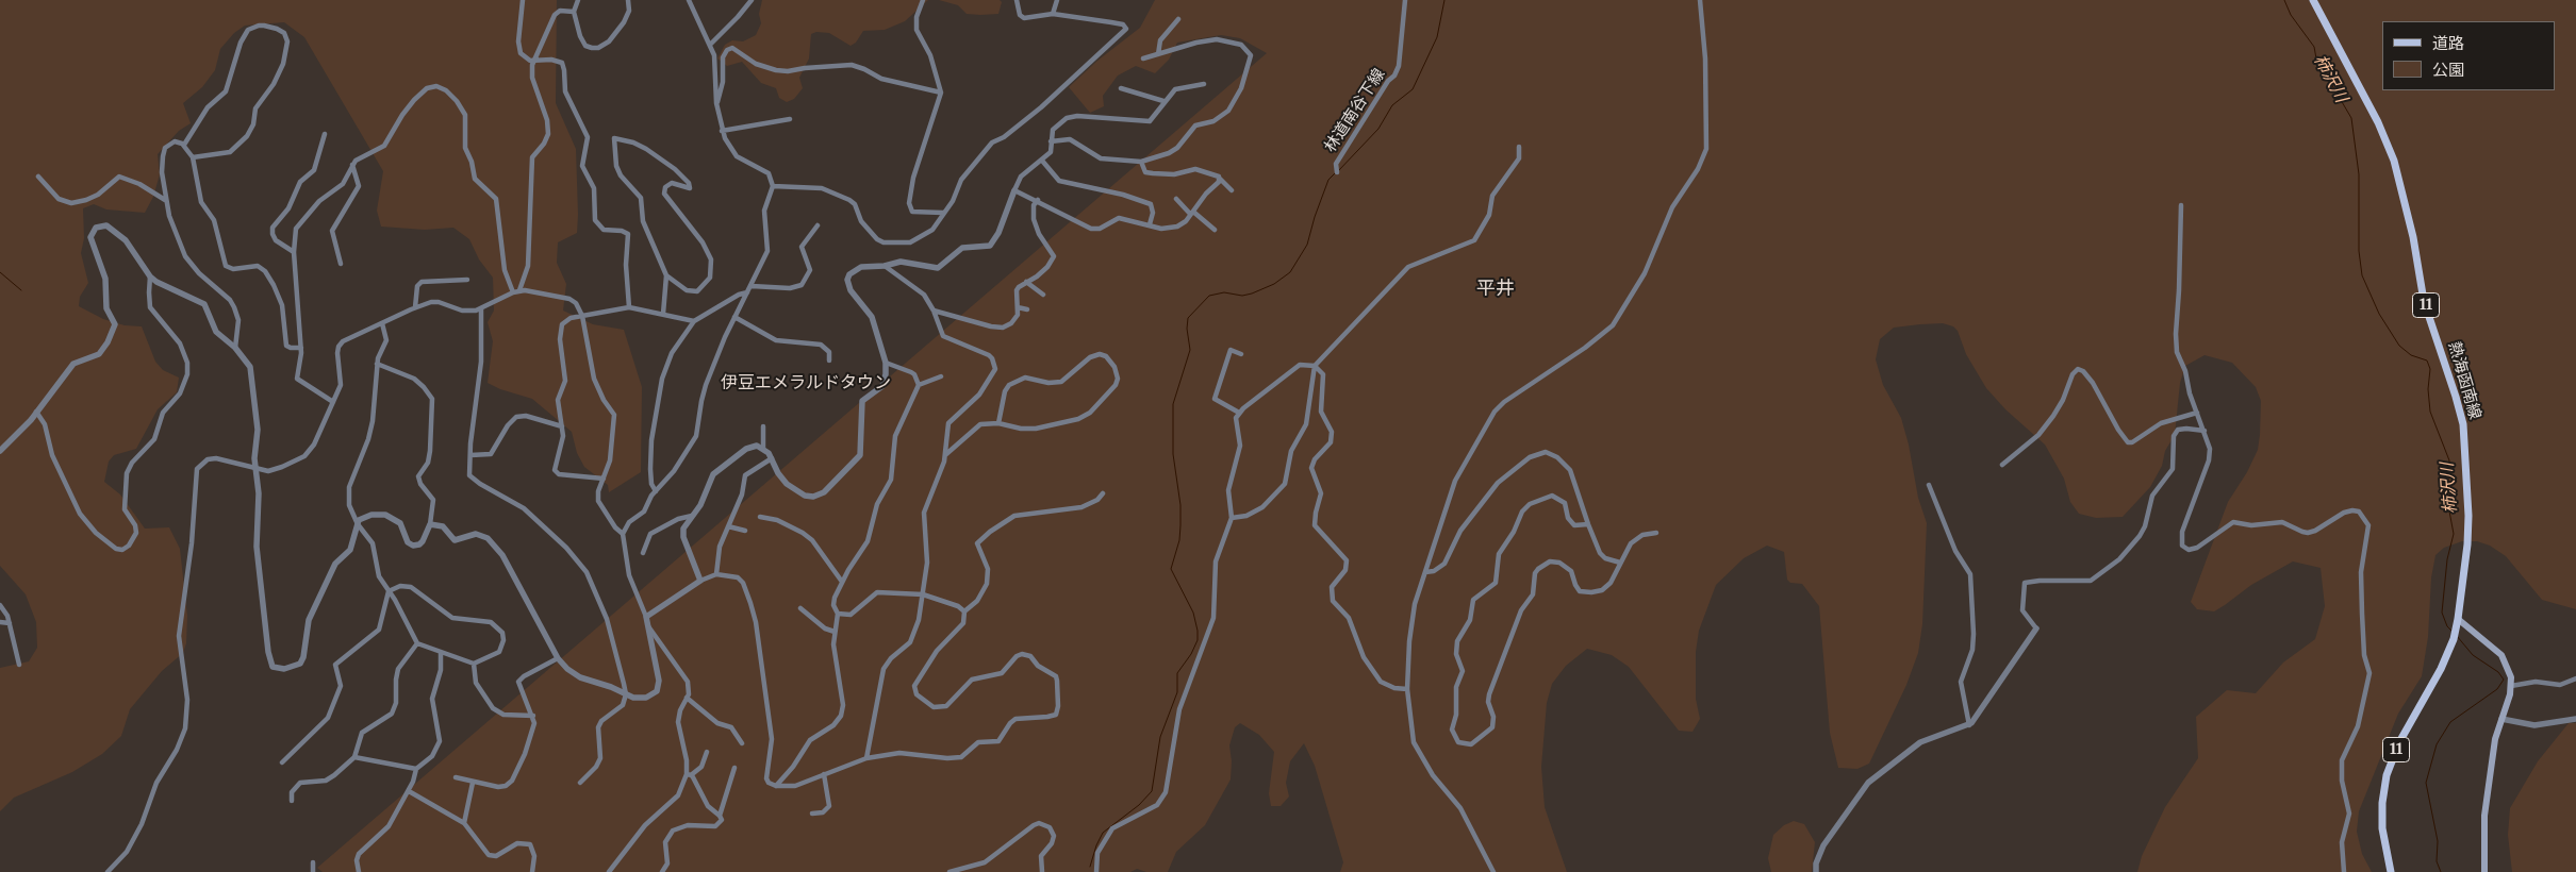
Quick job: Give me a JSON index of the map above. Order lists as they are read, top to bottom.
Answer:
{
  "streets": {
    "main road": ["11", "熱海函南線"],
    "street": ["林道南谷下線"]
  },
  "districts": ["平井", "伊豆エメラルドタウン"],
  "water": ["柿沢川"],
  "legend": ["道路", "公園"]
}
